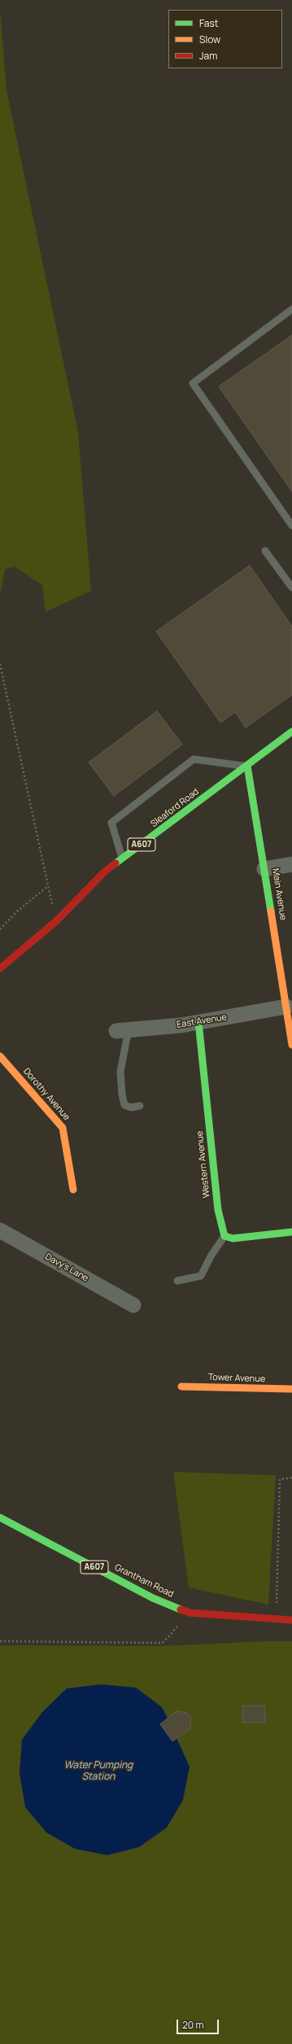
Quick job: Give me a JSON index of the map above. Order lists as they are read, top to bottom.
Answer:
{
  "streets": {
    "street": [
      "Sleaford Road",
      "A607",
      "Main Avenue",
      "East Avenue",
      "Dorothy Avenue",
      "Western Avenue",
      "Davy's Lane",
      "Tower Avenue",
      "Grantham Road"
    ]
  },
  "crossings": [
    ["Sleaford Road", "Main Avenue"],
    ["Main Avenue", "East Avenue"],
    ["East Avenue", "Western Avenue"]
  ],
  "water": ["Water Pumping Station"],
  "legend": ["Fast", "Slow", "Jam"],
  "scale_bar": "20 m"
}
